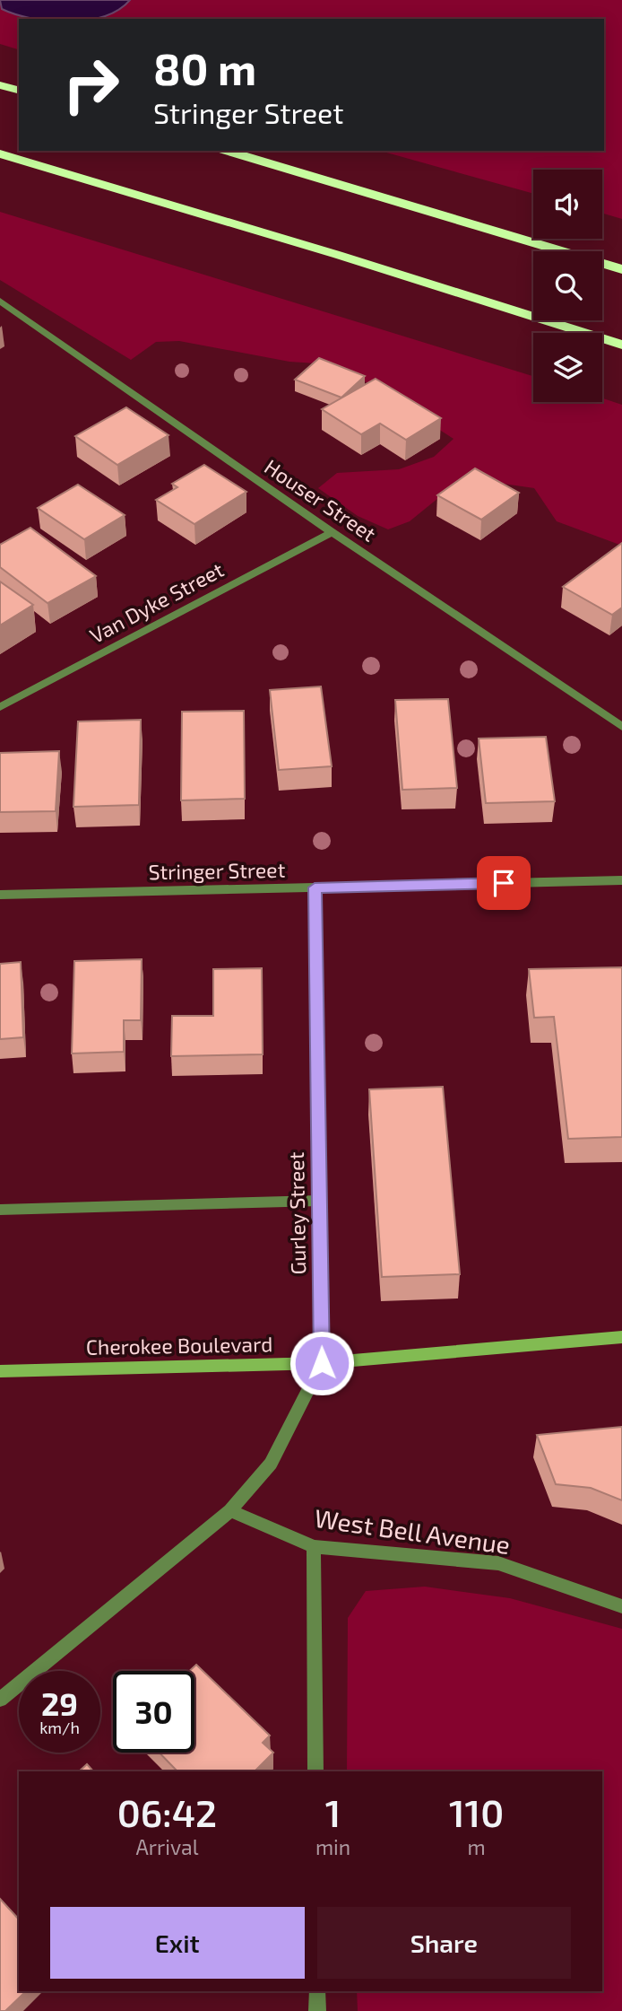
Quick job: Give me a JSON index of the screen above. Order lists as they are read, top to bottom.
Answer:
{
  "streets": {
    "main road": ["Cherokee Boulevard"],
    "street": [
      "Houser Street",
      "Van Dyke Street",
      "Stringer Street",
      "Gurley Street",
      "West Bell Avenue"
    ]
  },
  "crossings": [
    ["Houser Street", "Van Dyke Street"],
    ["Stringer Street", "Gurley Street"],
    ["Gurley Street", "Cherokee Boulevard"],
    ["Gurley Street", "West Bell Avenue"]
  ],
  "page": {
    "turn": ["80 m", "Stringer Street"],
    "speed": "29 km/h",
    "limit": "30",
    "eta": [
      "06:42",
      "Arrival",
      "1",
      "min",
      "110",
      "m"
    ],
    "buttons": ["Exit", "Share"]
  }
}
